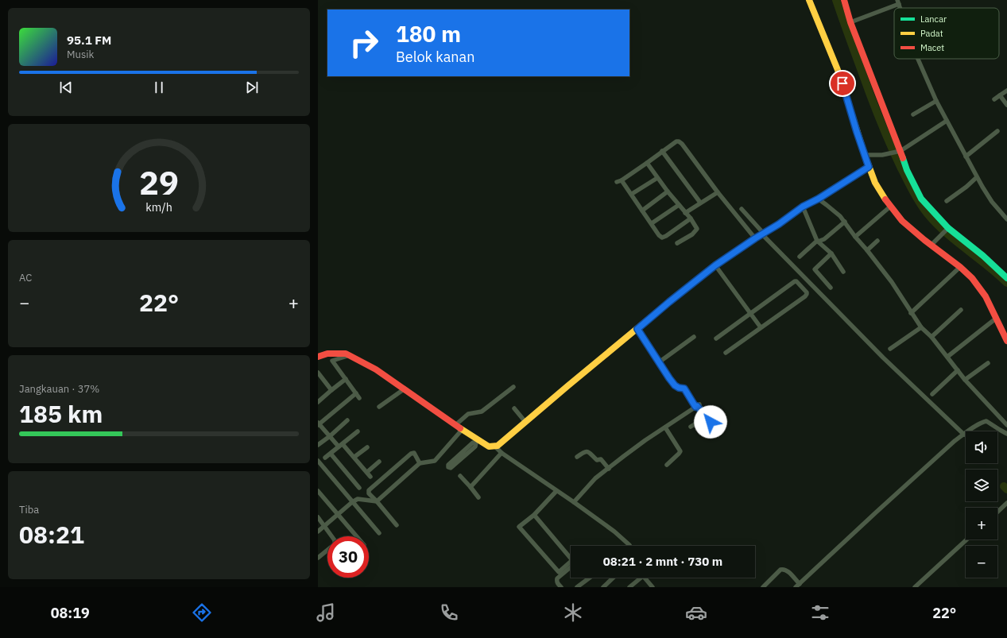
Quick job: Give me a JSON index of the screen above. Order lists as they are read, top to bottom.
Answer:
{
  "legend": ["Lancar", "Padat", "Macet"],
  "page": {
    "turn": ["180 m", "Belok kanan"],
    "song": ["95.1 FM", "Musik"],
    "tile": [
      "AC",
      ["Jangkauan · 37%", "185 km"],
      ["Tiba", "08:21"]
    ],
    "heat": ["−", "22°", "+"],
    "map_buttons": ["+", "−"],
    "limit": "30",
    "trip": "08:21 · 2 mnt · 730 m",
    "tabs": ["08:19", "22°"],
    "gauge": ["29", "km/h"]
  }
}
